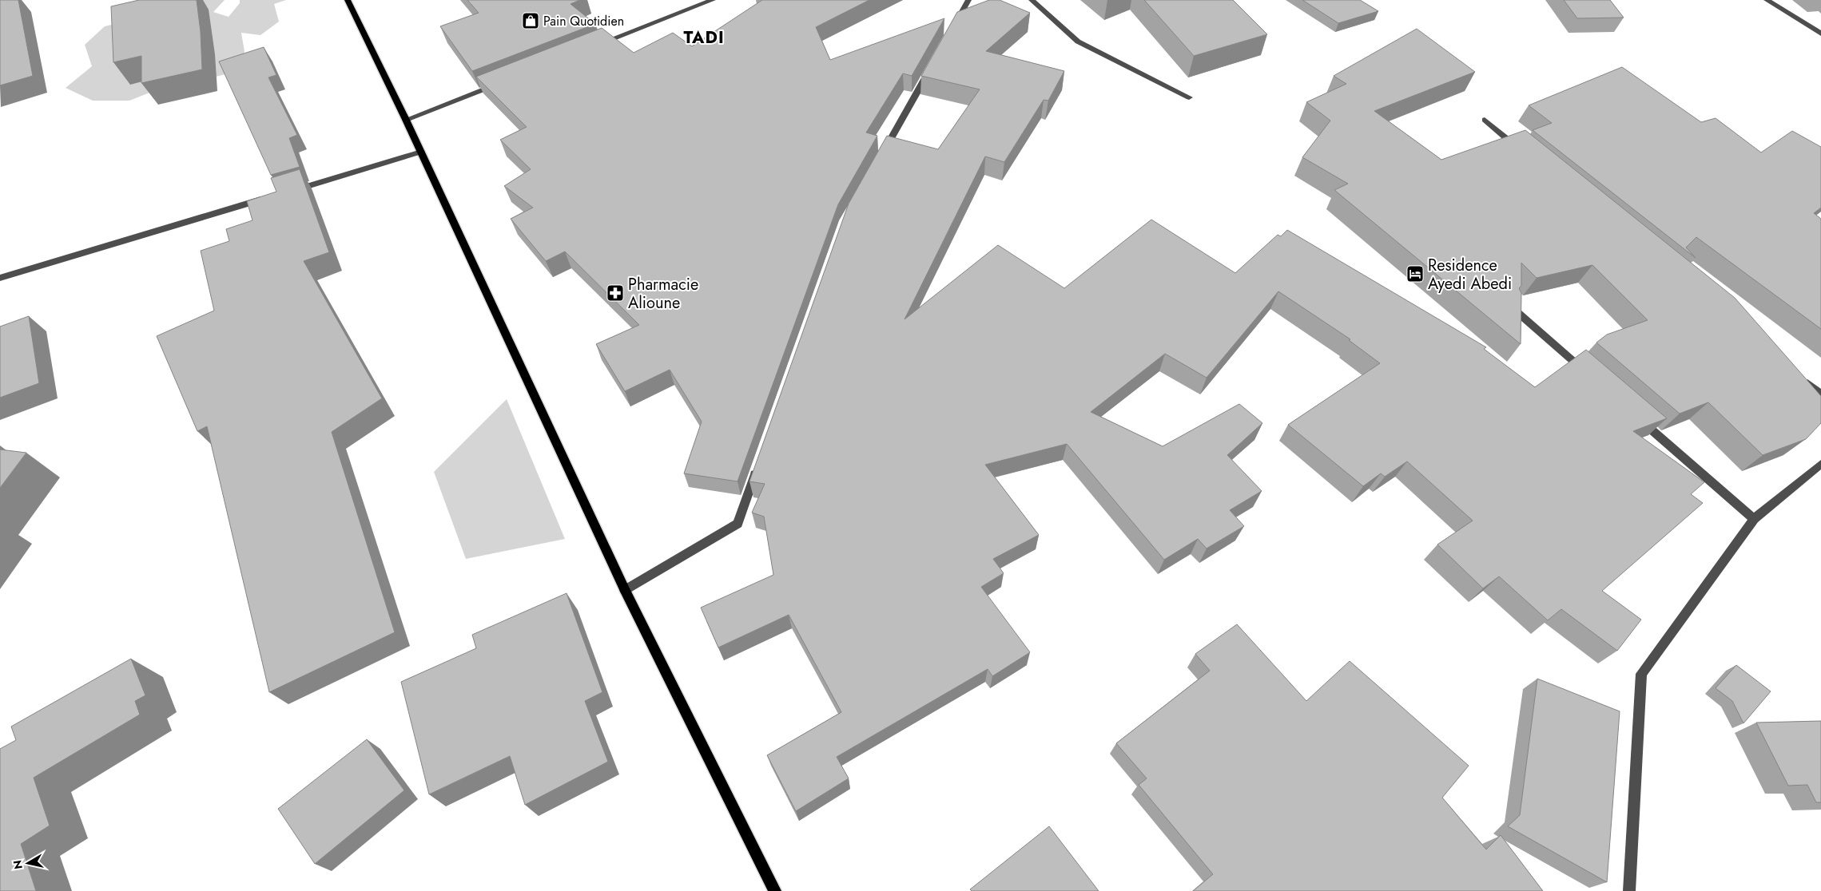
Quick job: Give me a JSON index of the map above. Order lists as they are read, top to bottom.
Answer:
{
  "districts": ["TADI"],
  "places": {
    "shop": ["Pain Quotidien"],
    "hotel": ["Residence Ayedi Abedi"],
    "pharmacy": ["Pharmacie Alioune"]
  },
  "north": "left"
}
